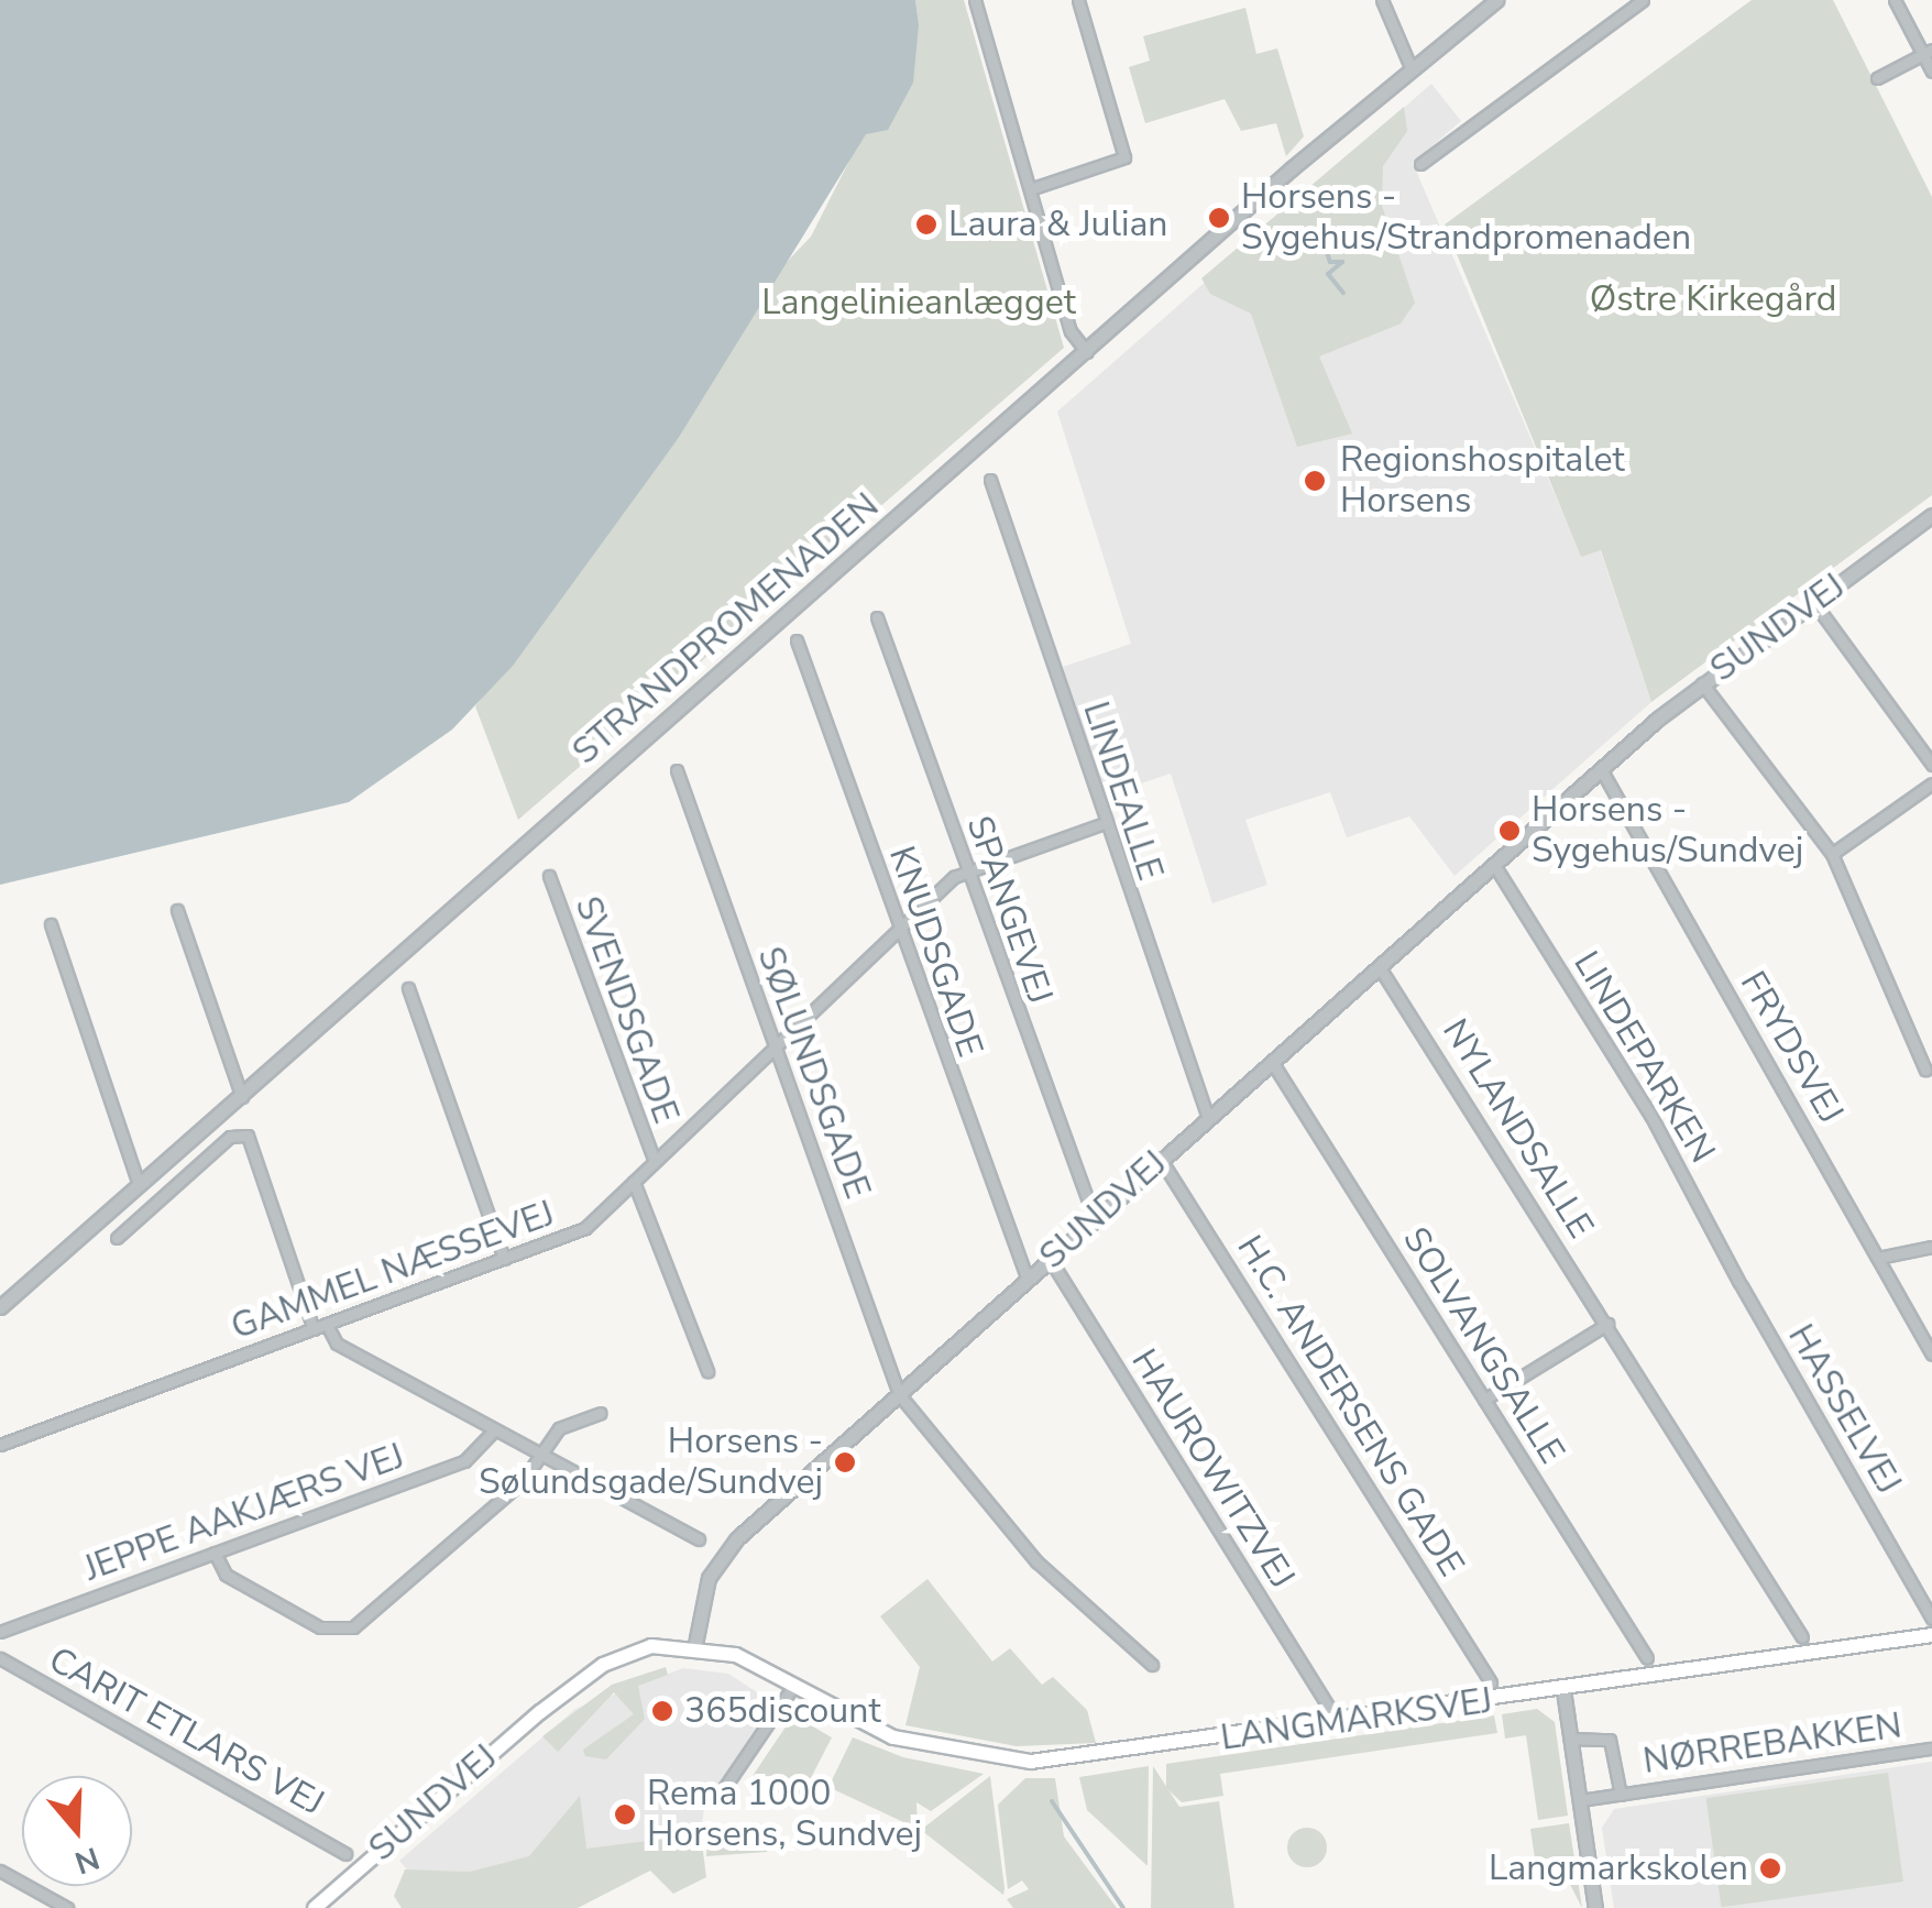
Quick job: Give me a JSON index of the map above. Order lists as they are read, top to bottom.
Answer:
{
  "streets": {
    "main road": ["SUNDVEJ", "LANGMARKSVEJ"],
    "street": [
      "STRANDPROMENADEN",
      "LINDEALLE",
      "SPANGEVEJ",
      "KNUDSGADE",
      "SVENDSGADE",
      "FRYDSVEJ",
      "LINDEPARKEN",
      "SØLUNDSGADE",
      "NYLANDSALLE",
      "GAMMEL NÆSSEVEJ",
      "SOLVANGSALLE",
      "H.C. ANDERSENS GADE",
      "HASSELVEJ",
      "HAUROWITZVEJ",
      "JEPPE AAKJÆRS VEJ",
      "CARIT ETLARS VEJ",
      "NØRREBAKKEN"
    ]
  },
  "crossings": [
    ["SUNDVEJ", "LINDEALLE"],
    ["SUNDVEJ", "SPANGEVEJ"],
    ["SUNDVEJ", "KNUDSGADE"],
    ["SUNDVEJ", "FRYDSVEJ"],
    ["SUNDVEJ", "LINDEPARKEN"],
    ["SUNDVEJ", "SØLUNDSGADE"],
    ["SUNDVEJ", "NYLANDSALLE"],
    ["SUNDVEJ", "SOLVANGSALLE"],
    ["SUNDVEJ", "H.C. ANDERSENS GADE"],
    ["SUNDVEJ", "HAUROWITZVEJ"],
    ["SUNDVEJ", "LANGMARKSVEJ"],
    ["SPANGEVEJ", "GAMMEL NÆSSEVEJ"],
    ["KNUDSGADE", "GAMMEL NÆSSEVEJ"],
    ["SVENDSGADE", "GAMMEL NÆSSEVEJ"],
    ["LINDEPARKEN", "HASSELVEJ"],
    ["SØLUNDSGADE", "GAMMEL NÆSSEVEJ"]
  ],
  "parks": ["Østre Kirkegård", "Langelinieanlægget"],
  "places": [
    "Horsens - Sygehus/Strandpromenaden",
    "Laura & Julian",
    "Regionshospitalet Horsens",
    "Horsens - Sygehus/Sundvej",
    "Horsens - Sølundsgade/Sundvej",
    "365discount",
    "Rema 1000 Horsens, Sundvej",
    "Langmarkskolen"
  ],
  "north": "bottom"
}
